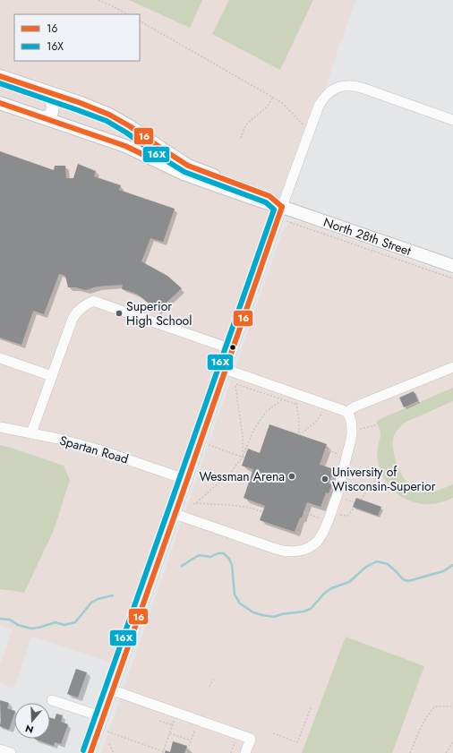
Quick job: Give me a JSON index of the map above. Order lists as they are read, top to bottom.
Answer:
{
  "streets": {
    "main road": ["North 28th Street"],
    "street": ["Spartan Road"]
  },
  "places": ["Superior High School", "Wessman Arena", "University of Wisconsin-Superior"],
  "lines": ["transit line 16", "transit line 16X"],
  "legend": ["16", "16X"],
  "north": "bottom"
}
